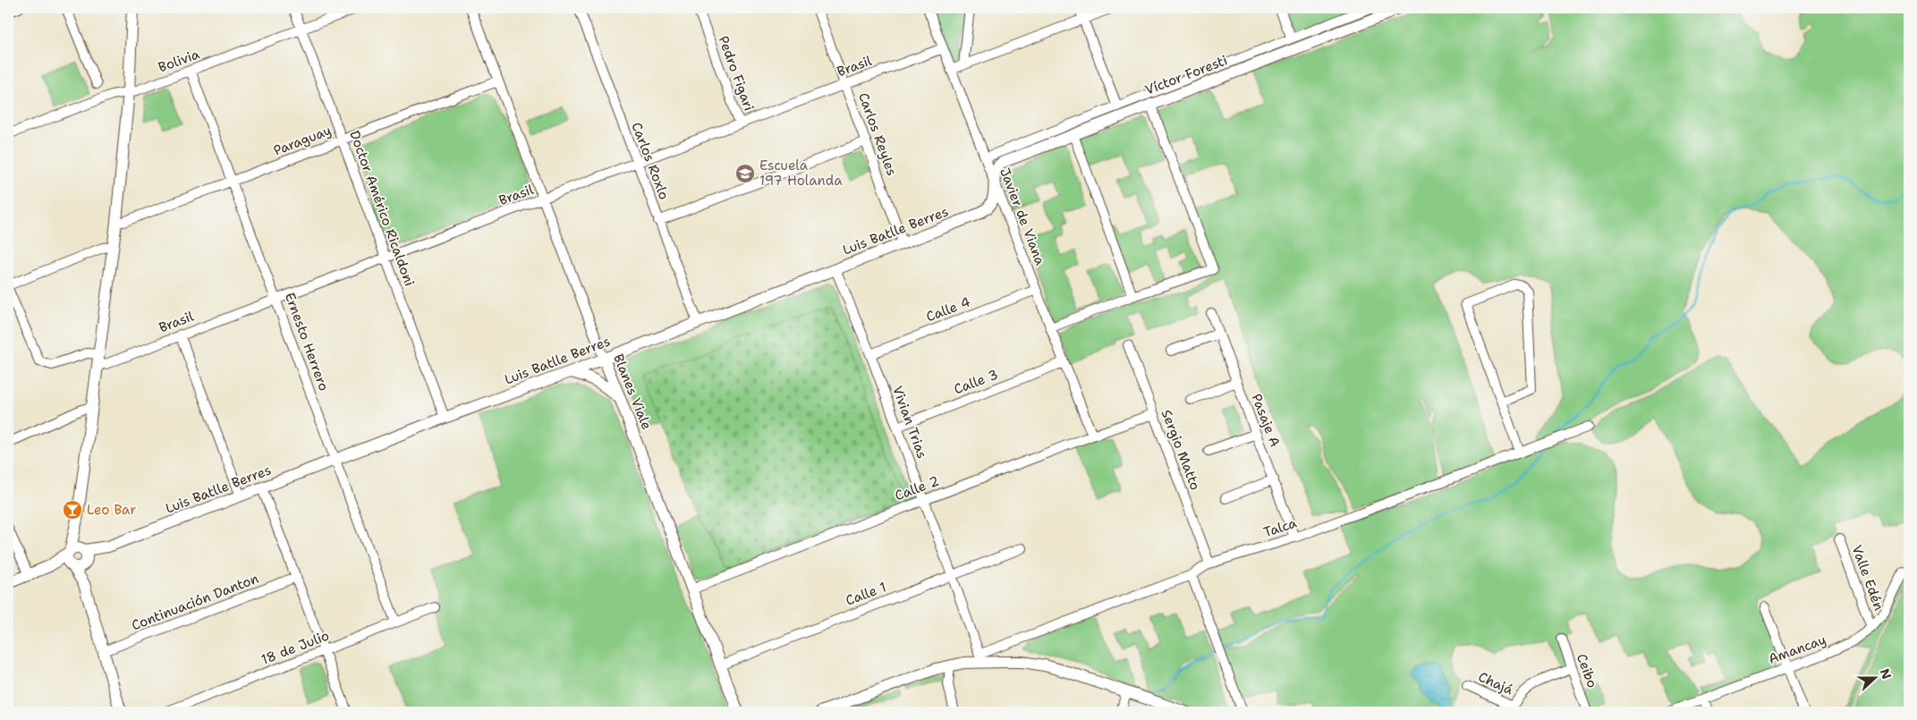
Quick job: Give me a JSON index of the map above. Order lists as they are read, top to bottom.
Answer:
{
  "streets": {
    "street": [
      "Bolivia",
      "Brasil",
      "Pedro Figari",
      "Víctor Foresti",
      "Carlos Reyles",
      "Paraguay",
      "Carlos Roxlo",
      "Doctor Américo Ricaldoni",
      "Javier de Viana",
      "Luis Batlle Berres",
      "Calle 4",
      "Ernesto Herrero",
      "Calle 3",
      "Blanes Viale",
      "Pasaje A",
      "Vivian Trias",
      "Sergio Matto",
      "Calle 2",
      "Talca",
      "Valle Edén",
      "Calle 1",
      "Continuación Danton",
      "18 de Julio",
      "Amancay",
      "Ceibo",
      "Chajá"
    ]
  },
  "crossings": [
    ["Bolivia", "Doctor Américo Ricaldoni"],
    ["Bolivia", "Ernesto Herrero"],
    ["Brasil", "Pedro Figari"],
    ["Brasil", "Carlos Reyles"],
    ["Brasil", "Carlos Roxlo"],
    ["Brasil", "Doctor Américo Ricaldoni"],
    ["Brasil", "Javier de Viana"],
    ["Brasil", "Ernesto Herrero"],
    ["Brasil", "Blanes Viale"],
    ["Víctor Foresti", "Javier de Viana"],
    ["Víctor Foresti", "Luis Batlle Berres"],
    ["Carlos Reyles", "Luis Batlle Berres"],
    ["Paraguay", "Doctor Américo Ricaldoni"],
    ["Paraguay", "Ernesto Herrero"],
    ["Paraguay", "Blanes Viale"],
    ["Carlos Roxlo", "Luis Batlle Berres"],
    ["Doctor Américo Ricaldoni", "Luis Batlle Berres"],
    ["Javier de Viana", "Luis Batlle Berres"],
    ["Javier de Viana", "Calle 4"],
    ["Javier de Viana", "Calle 3"],
    ["Javier de Viana", "Calle 2"],
    ["Luis Batlle Berres", "Ernesto Herrero"],
    ["Luis Batlle Berres", "Blanes Viale"],
    ["Luis Batlle Berres", "Vivian Trias"],
    ["Calle 4", "Vivian Trias"],
    ["Ernesto Herrero", "18 de Julio"],
    ["Calle 3", "Vivian Trias"],
    ["Blanes Viale", "Calle 2"],
    ["Blanes Viale", "Calle 1"],
    ["Pasaje A", "Talca"],
    ["Vivian Trias", "Calle 2"],
    ["Vivian Trias", "Talca"],
    ["Vivian Trias", "Calle 1"],
    ["Sergio Matto", "Calle 2"],
    ["Sergio Matto", "Talca"],
    ["Valle Edén", "Amancay"]
  ],
  "places": {
    "school or university": ["Escuela 197 Holanda"],
    "bar": ["Leo Bar"]
  },
  "north": "right"
}
